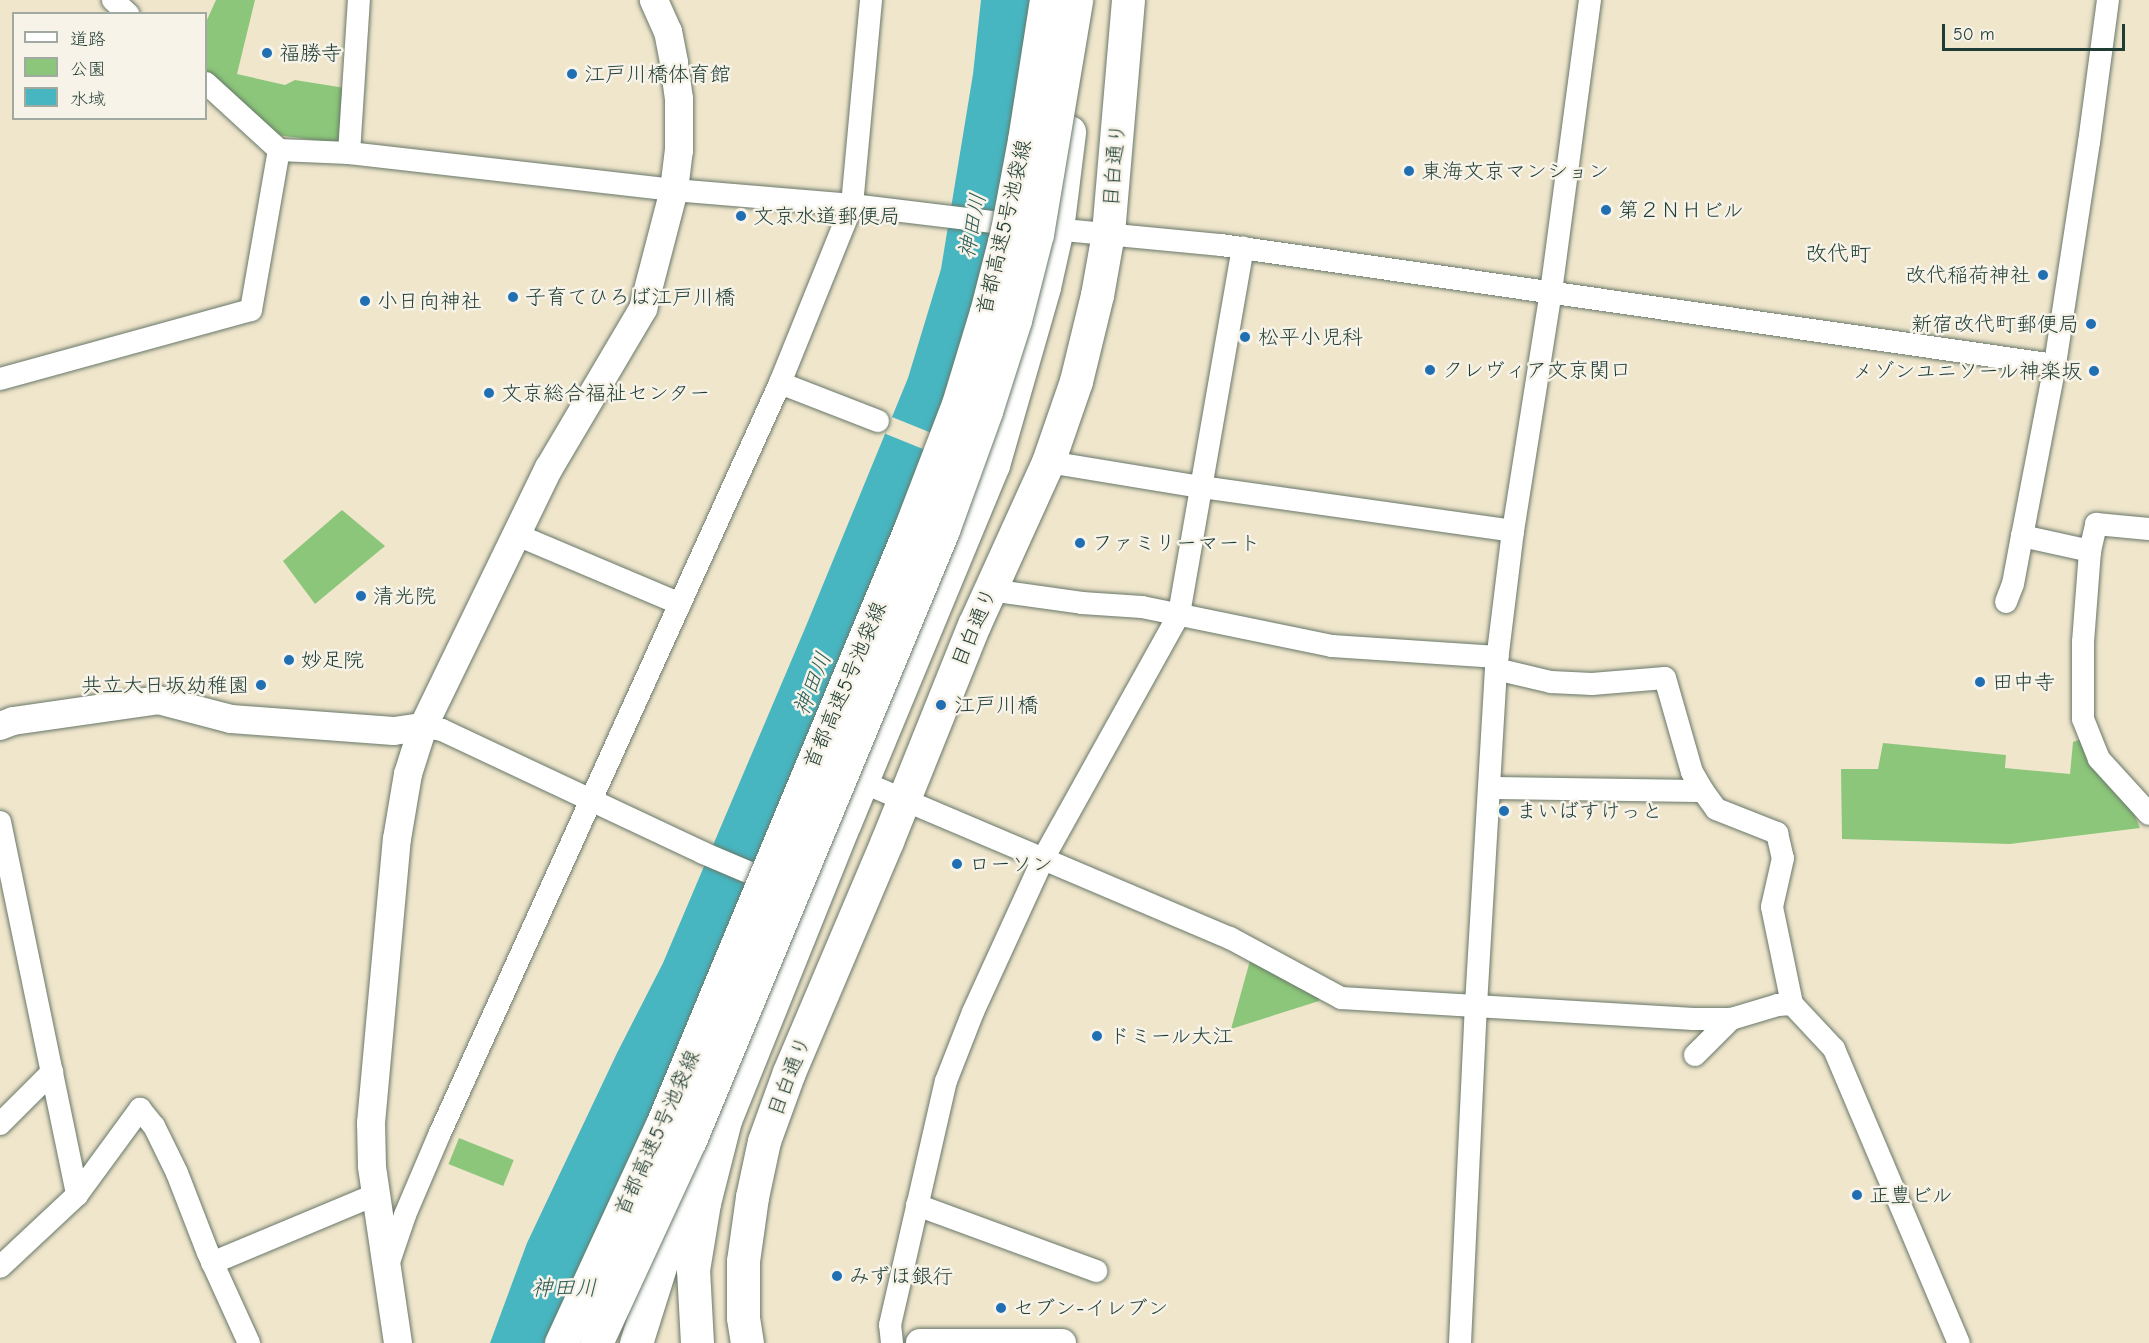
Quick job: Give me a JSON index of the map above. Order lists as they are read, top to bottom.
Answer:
{
  "streets": {
    "main road": ["目白通り", "首都高速5号池袋線"]
  },
  "districts": ["改代町"],
  "water": ["神田川"],
  "places": [
    "福勝寺",
    "江戸川橋体育館",
    "東海文京マンション",
    "第２ＮＨビル",
    "文京水道郵便局",
    "改代稲荷神社",
    "子育てひろば江戸川橋",
    "小日向神社",
    "新宿改代町郵便局",
    "松平小児科",
    "クレヴィア文京関口",
    "メゾンユニソール神楽坂",
    "文京総合福祉センター",
    "ファミリーマート",
    "清光院",
    "妙足院",
    "田中寺",
    "共立大日坂幼稚園",
    "江戸川橋",
    "まいばすけっと",
    "ローソン",
    "ドミール大江",
    "正豊ビル",
    "みずほ銀行",
    "セブン-イレブン"
  ],
  "legend": ["道路", "公園", "水域"],
  "scale_bar": "50 m"
}
